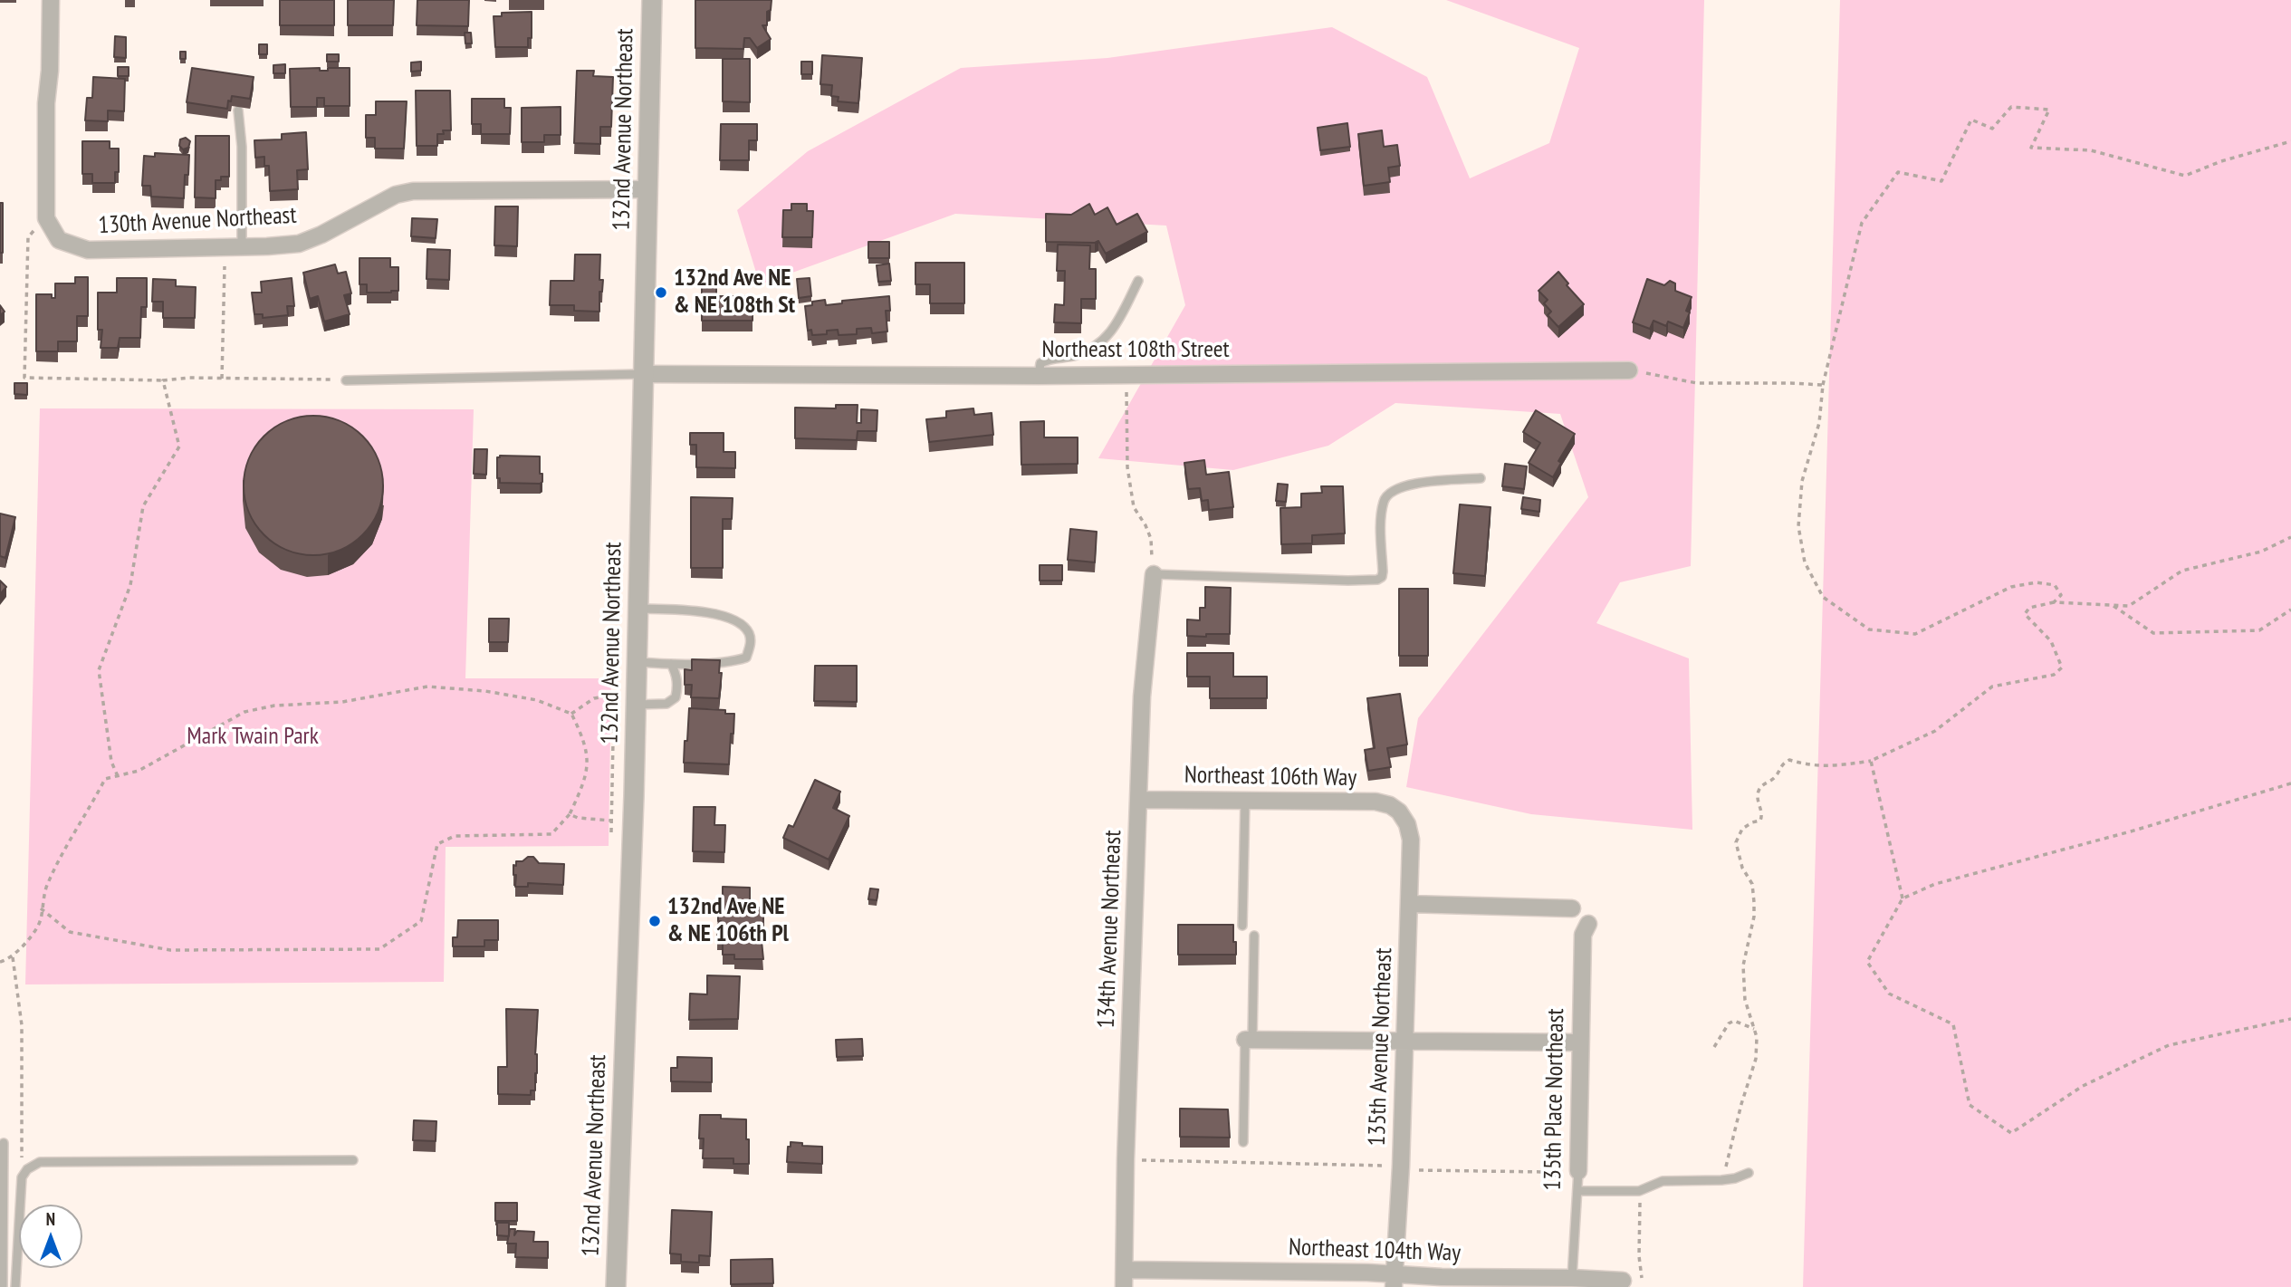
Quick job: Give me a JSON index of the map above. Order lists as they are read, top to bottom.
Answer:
{
  "streets": {
    "street": [
      "132nd Avenue Northeast",
      "130th Avenue Northeast",
      "Northeast 108th Street",
      "Northeast 106th Way",
      "134th Avenue Northeast",
      "135th Avenue Northeast",
      "135th Place Northeast",
      "Northeast 104th Way"
    ]
  },
  "crossings": [
    ["132nd Avenue Northeast", "130th Avenue Northeast"],
    ["132nd Avenue Northeast", "Northeast 108th Street"],
    ["Northeast 106th Way", "134th Avenue Northeast"],
    ["Northeast 106th Way", "135th Avenue Northeast"],
    ["134th Avenue Northeast", "Northeast 104th Way"],
    ["135th Avenue Northeast", "Northeast 104th Way"],
    ["135th Place Northeast", "Northeast 104th Way"]
  ],
  "parks": ["Mark Twain Park"],
  "places": ["132nd Ave NE & NE 108th St", "132nd Ave NE & NE 106th Pl"],
  "north": "top"
}
